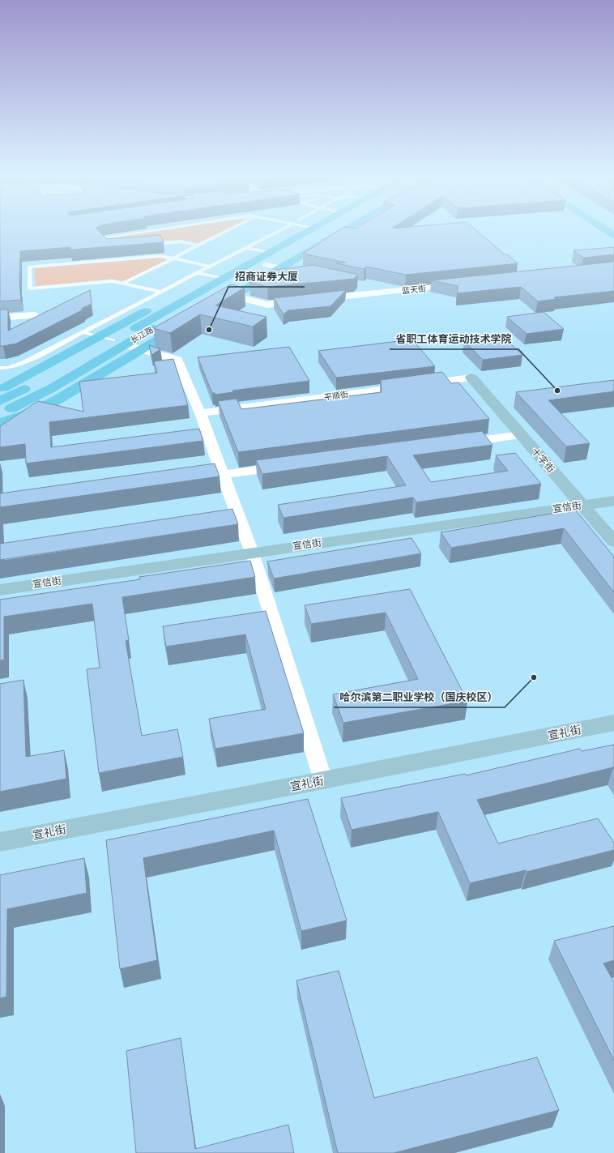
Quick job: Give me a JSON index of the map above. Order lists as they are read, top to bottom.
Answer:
{
  "streets": {
    "main road": ["长江路"],
    "street": [
      "蓝天街",
      "平顺街",
      "十字街",
      "宣信街",
      "宣礼街"
    ]
  },
  "crossings": [
    ["平顺街", "十字街"],
    ["十字街", "宣信街"]
  ],
  "places": ["招商证券大厦", "省职工体育运动技术学院", "哈尔滨第二职业学校（国庆校区）"]
}
